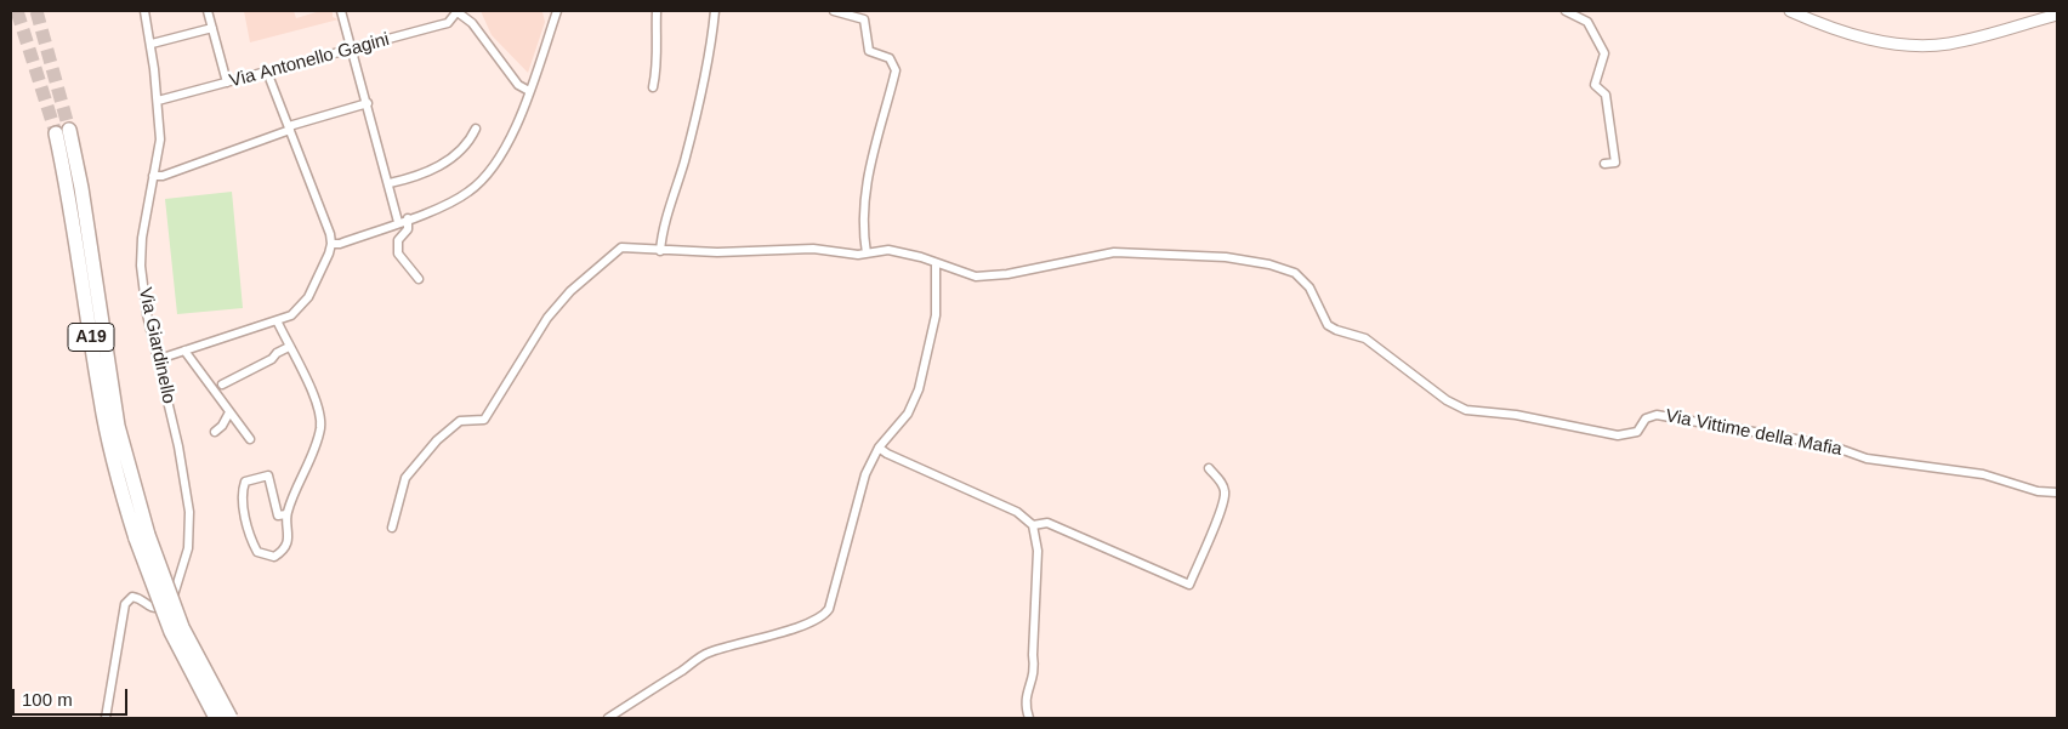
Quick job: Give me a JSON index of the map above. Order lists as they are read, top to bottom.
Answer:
{
  "streets": {
    "highway": ["A19"],
    "street": ["Via Antonello Gagini", "Via Giardinello", "Via Vittime della Mafia"]
  },
  "crossings": [
    ["Via Antonello Gagini", "Via Giardinello"]
  ],
  "scale_bar": "100 m"
}
